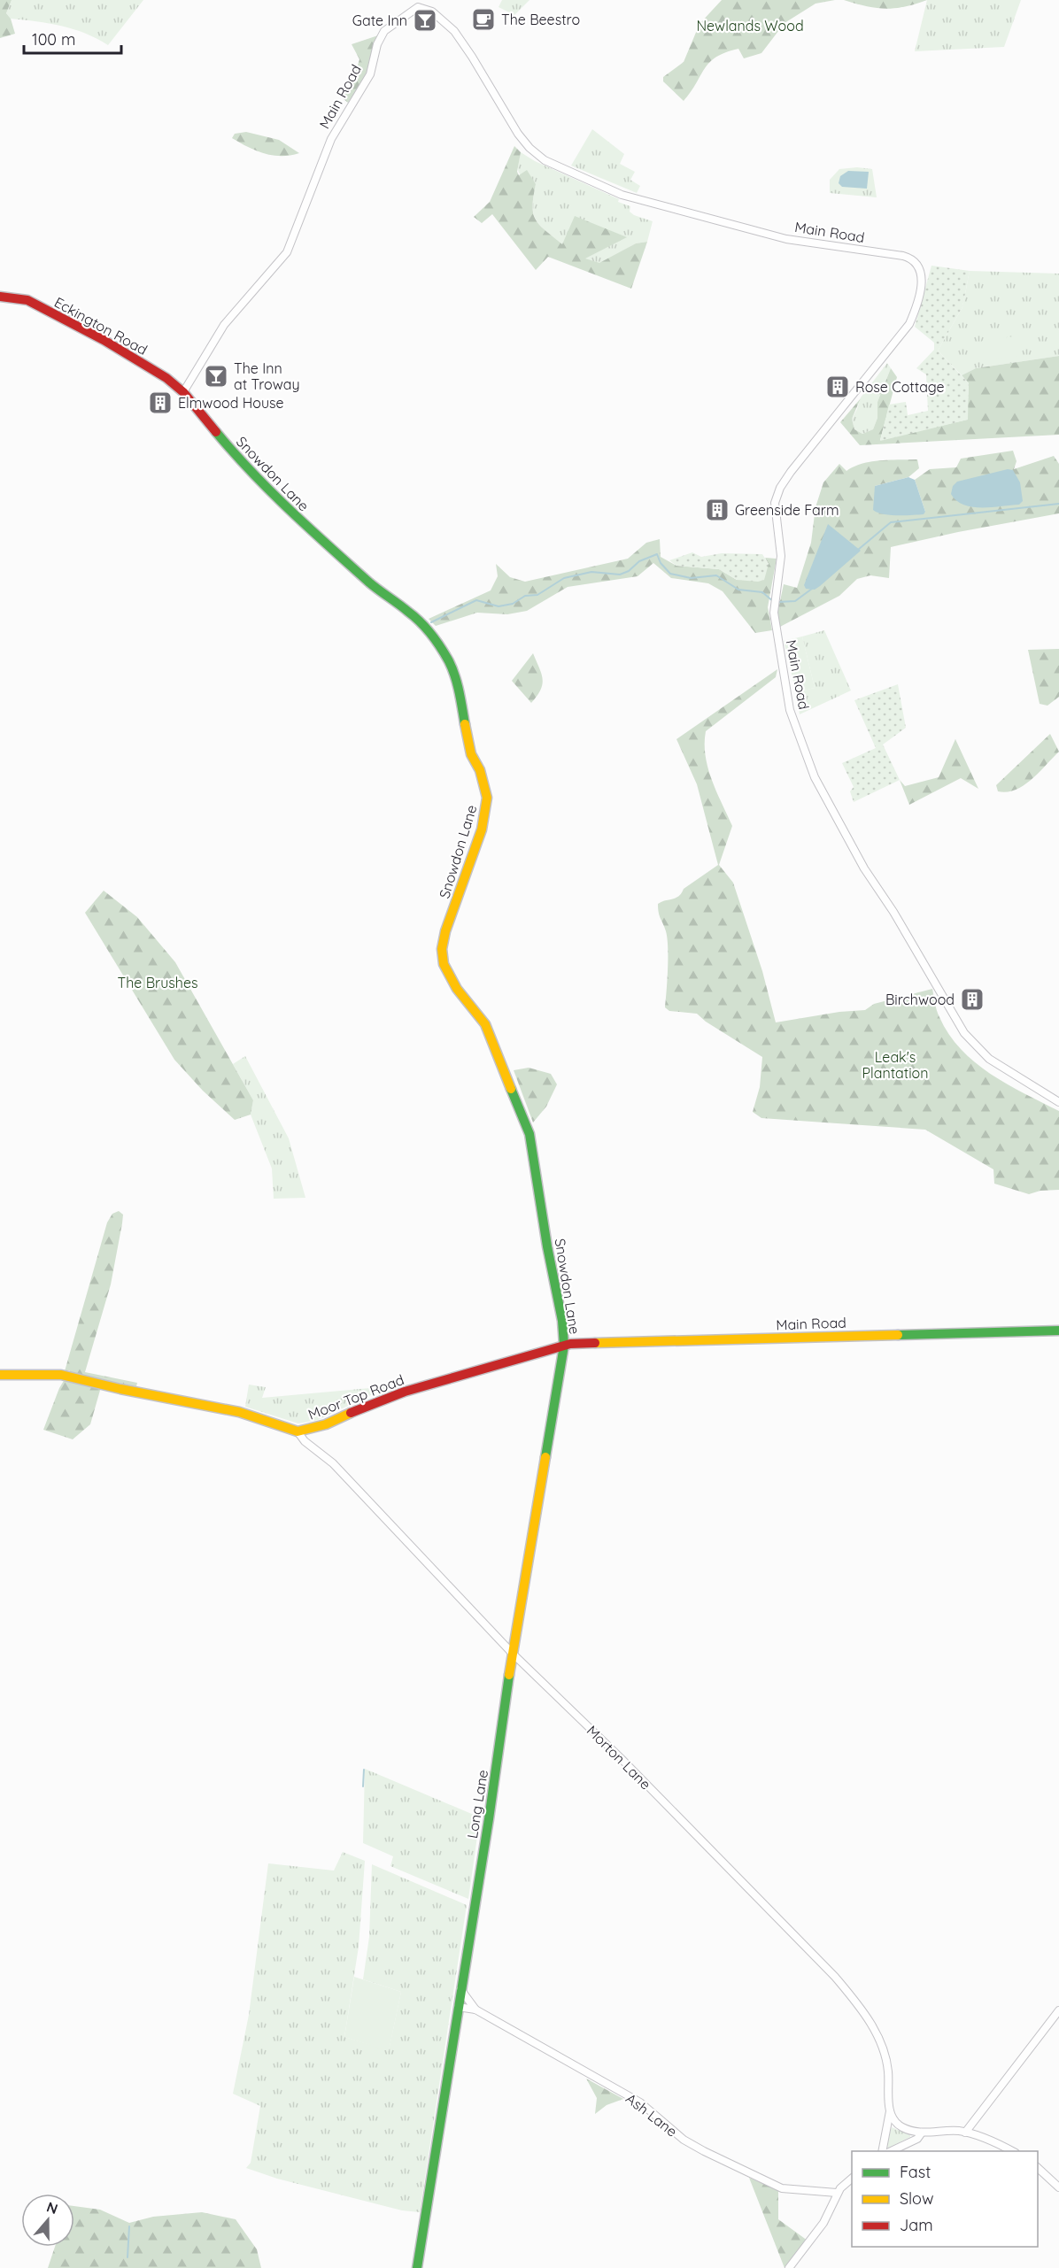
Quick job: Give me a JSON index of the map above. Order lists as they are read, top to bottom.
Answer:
{
  "streets": {
    "main road": [
      "Main Road",
      "Eckington Road",
      "Snowdon Lane",
      "Moor Top Road",
      "Long Lane"
    ],
    "street": ["Morton Lane", "Ash Lane"]
  },
  "crossings": [
    ["Main Road", "Eckington Road"],
    ["Main Road", "Snowdon Lane"],
    ["Main Road", "Moor Top Road"],
    ["Main Road", "Long Lane"],
    ["Eckington Road", "Snowdon Lane"],
    ["Snowdon Lane", "Moor Top Road"],
    ["Snowdon Lane", "Long Lane"],
    ["Moor Top Road", "Morton Lane"],
    ["Moor Top Road", "Long Lane"],
    ["Morton Lane", "Long Lane"],
    ["Long Lane", "Ash Lane"]
  ],
  "parks": ["Newlands Wood", "The Brushes", "Leak's Plantation"],
  "places": {
    "cafe": ["The Beestro"],
    "bar": ["Gate Inn", "The Inn at Troway"],
    "building": [
      "Rose Cottage",
      "Elmwood House",
      "Greenside Farm",
      "Birchwood"
    ]
  },
  "legend": ["Fast", "Slow", "Jam"],
  "scale_bar": "100 m",
  "north": "top"
}
